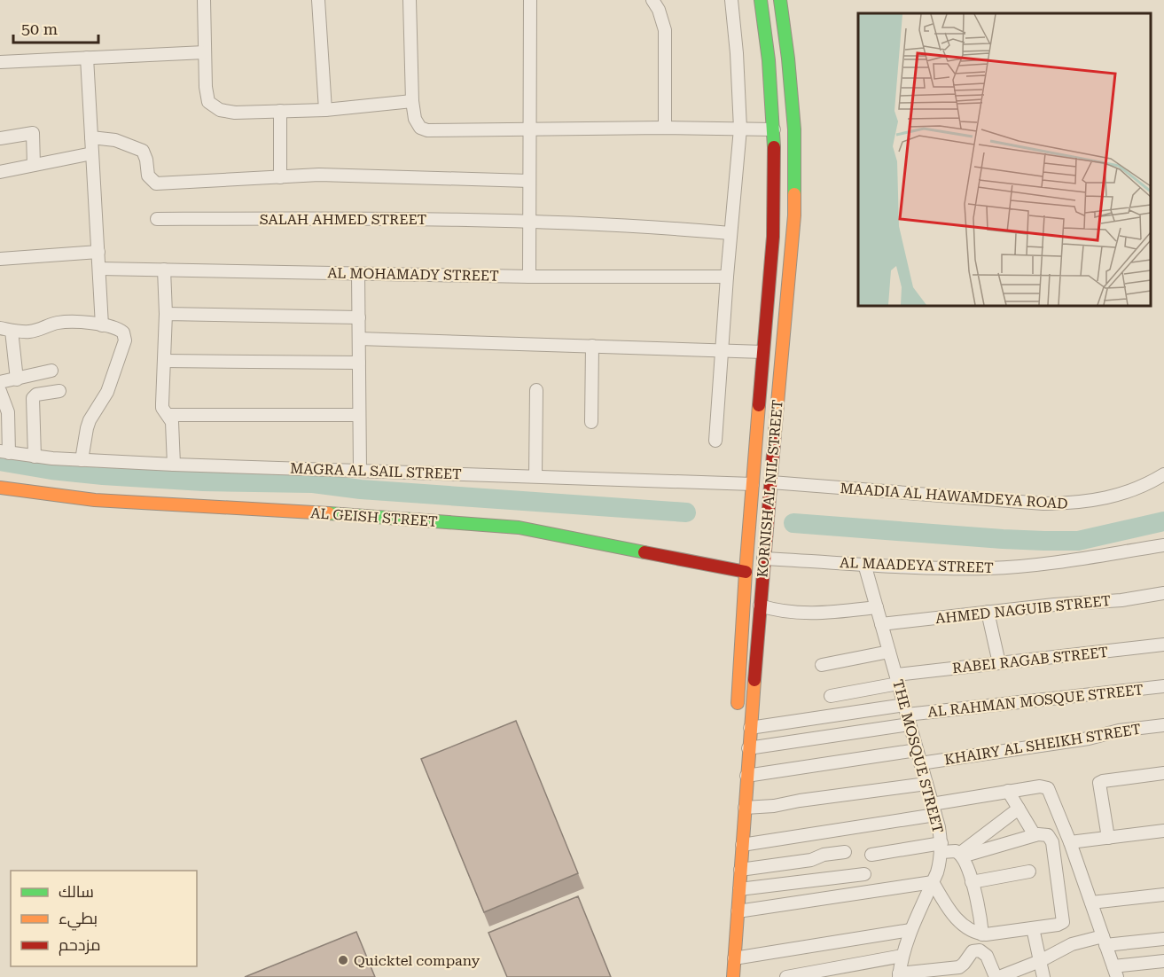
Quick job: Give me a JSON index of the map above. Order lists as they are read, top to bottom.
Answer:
{
  "streets": {
    "main road": ["KORNISH AL NIL STREET", "AL GEISH STREET"],
    "street": [
      "SALAH AHMED STREET",
      "AL MOHAMADY STREET",
      "MAGRA AL SAIL STREET",
      "MAADIA AL HAWAMDEYA ROAD",
      "AL MAADEYA STREET",
      "AHMED NAGUIB STREET",
      "RABEI RAGAB STREET",
      "AL RAHMAN MOSQUE STREET",
      "KHAIRY AL SHEIKH STREET",
      "THE MOSQUE STREET"
    ]
  },
  "crossings": [
    ["MAGRA AL SAIL STREET", "KORNISH AL NIL STREET"],
    ["KORNISH AL NIL STREET", "MAADIA AL HAWAMDEYA ROAD"],
    ["KORNISH AL NIL STREET", "AL GEISH STREET"],
    ["KORNISH AL NIL STREET", "AL MAADEYA STREET"],
    ["AL MAADEYA STREET", "THE MOSQUE STREET"],
    ["AHMED NAGUIB STREET", "THE MOSQUE STREET"],
    ["RABEI RAGAB STREET", "THE MOSQUE STREET"],
    ["AL RAHMAN MOSQUE STREET", "THE MOSQUE STREET"],
    ["KHAIRY AL SHEIKH STREET", "THE MOSQUE STREET"]
  ],
  "places": ["Quicktel company"],
  "legend": ["سالك", "بطيء", "مزدحم"],
  "scale_bar": "50 m"
}
